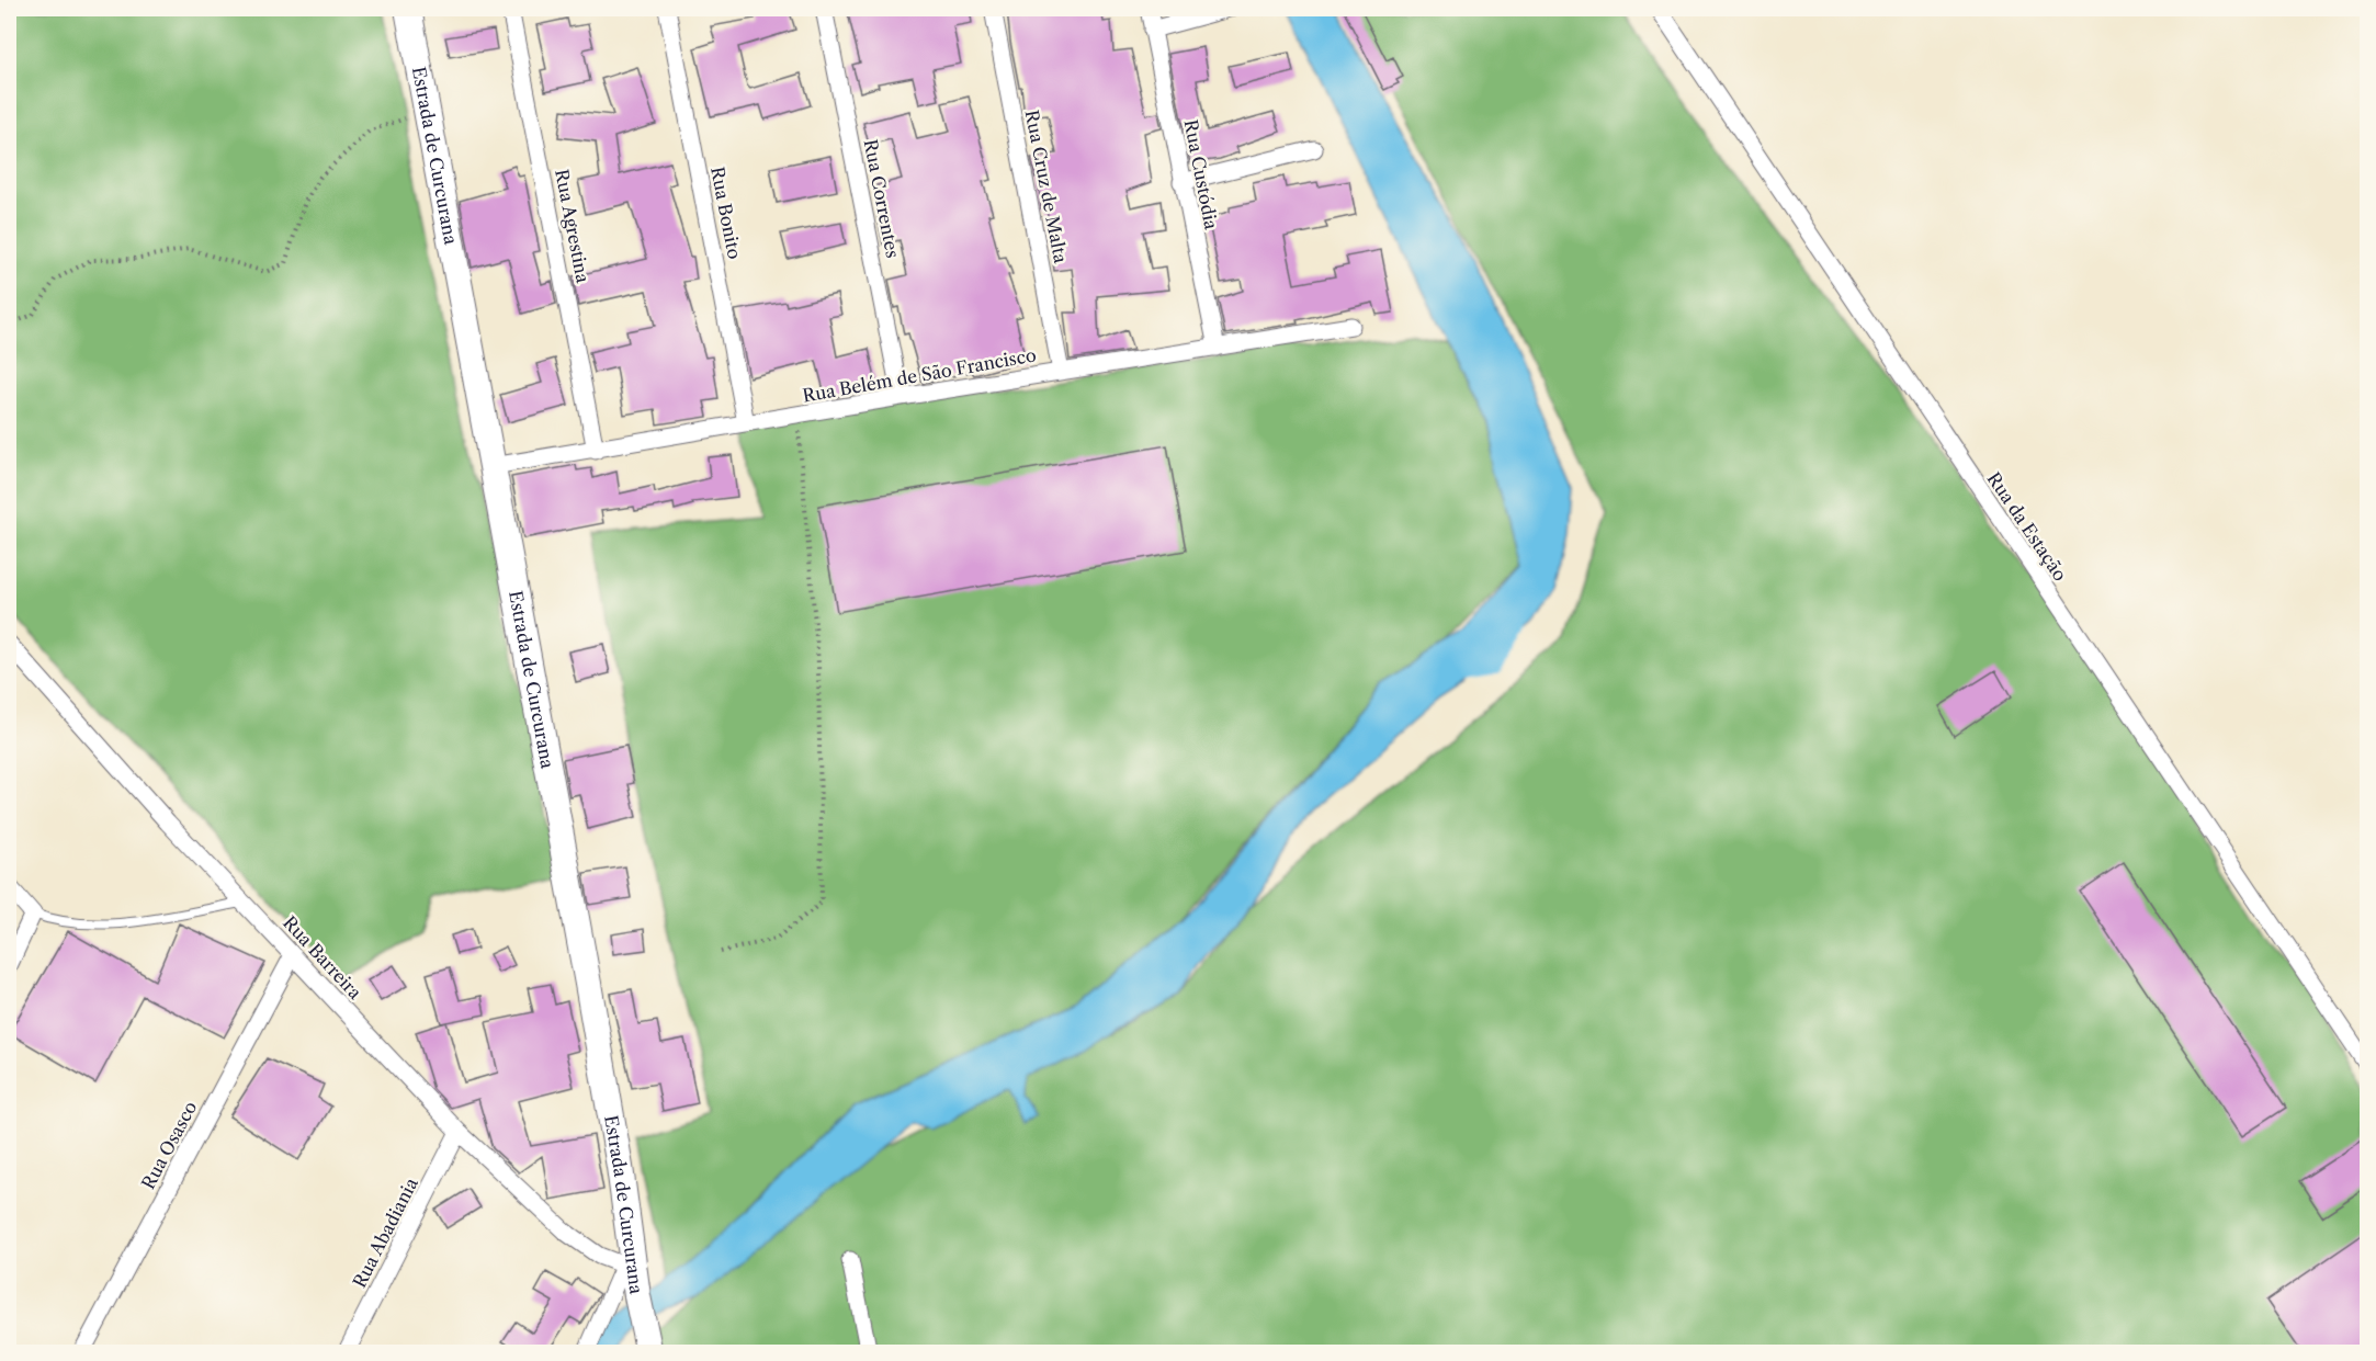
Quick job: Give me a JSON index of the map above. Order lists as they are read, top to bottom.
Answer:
{
  "streets": {
    "main road": ["Estrada de Curcurana"],
    "street": [
      "Rua Custódia",
      "Rua Cruz de Malta",
      "Rua Correntes",
      "Rua Bonito",
      "Rua Agrestina",
      "Rua Belém de São Francisco",
      "Rua da Estação",
      "Rua Barreira",
      "Rua Osasco",
      "Rua Abadiania"
    ]
  },
  "crossings": [
    ["Estrada de Curcurana", "Rua Belém de São Francisco"],
    ["Estrada de Curcurana", "Rua Barreira"],
    ["Rua Custódia", "Rua Belém de São Francisco"],
    ["Rua Cruz de Malta", "Rua Belém de São Francisco"],
    ["Rua Correntes", "Rua Belém de São Francisco"],
    ["Rua Bonito", "Rua Belém de São Francisco"],
    ["Rua Agrestina", "Rua Belém de São Francisco"],
    ["Rua Barreira", "Rua Osasco"],
    ["Rua Barreira", "Rua Abadiania"]
  ]
}
